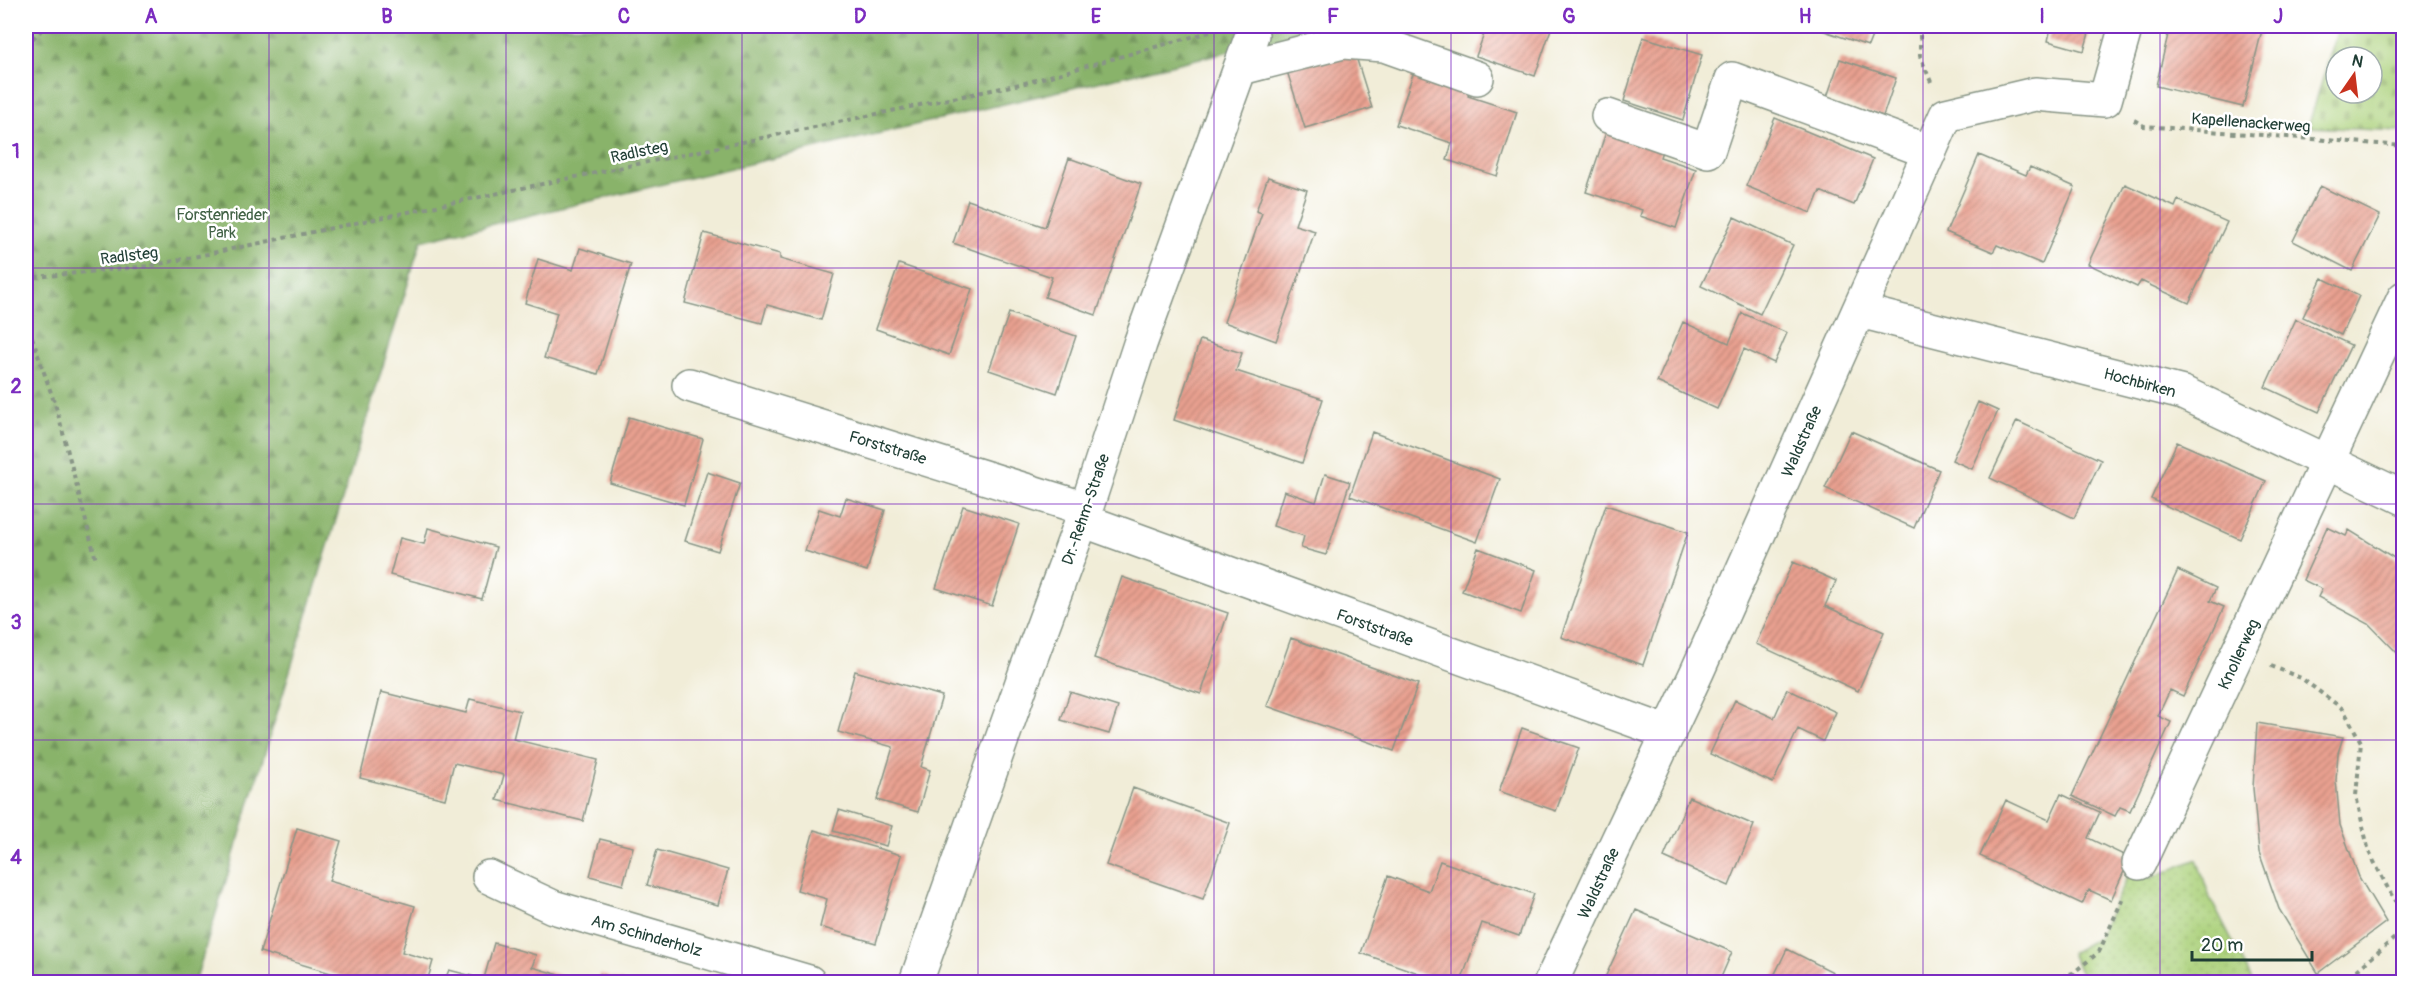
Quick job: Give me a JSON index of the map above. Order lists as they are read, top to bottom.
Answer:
{
  "streets": {
    "street": [
      "Hochbirken",
      "Waldstraße",
      "Forststraße",
      "Dr.-Rehm-Straße",
      "Knollerweg",
      "Am Schinderholz"
    ],
    "path": ["Kapellenackerweg", "Radlsteg"]
  },
  "crossings": [
    ["Radlsteg", "Dr.-Rehm-Straße"],
    ["Hochbirken", "Waldstraße"],
    ["Hochbirken", "Knollerweg"],
    ["Waldstraße", "Forststraße"],
    ["Forststraße", "Dr.-Rehm-Straße"]
  ],
  "parks": ["Forstenrieder Park"],
  "scale_bar": "20 m",
  "north": "top",
  "grid": {
    "columns": [
      "A",
      "B",
      "C",
      "D",
      "E",
      "F",
      "G",
      "H",
      "I",
      "J"
    ],
    "rows": [
      "1",
      "2",
      "3",
      "4"
    ]
  }
}
